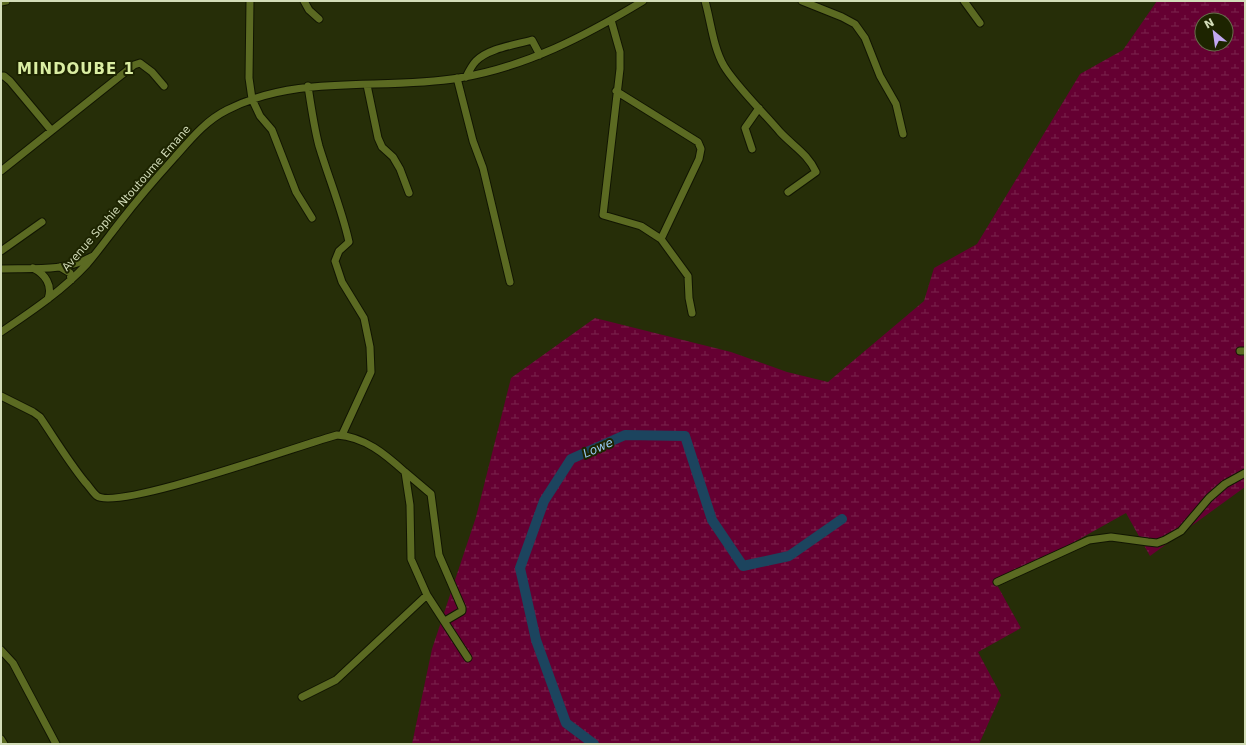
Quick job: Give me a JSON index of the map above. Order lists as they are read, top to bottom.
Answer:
{
  "streets": {
    "street": ["Avenue Sophie Ntoutoume Emane"]
  },
  "districts": ["MINDOUBE 1"],
  "water": ["Lowe"],
  "north": "top left"
}
